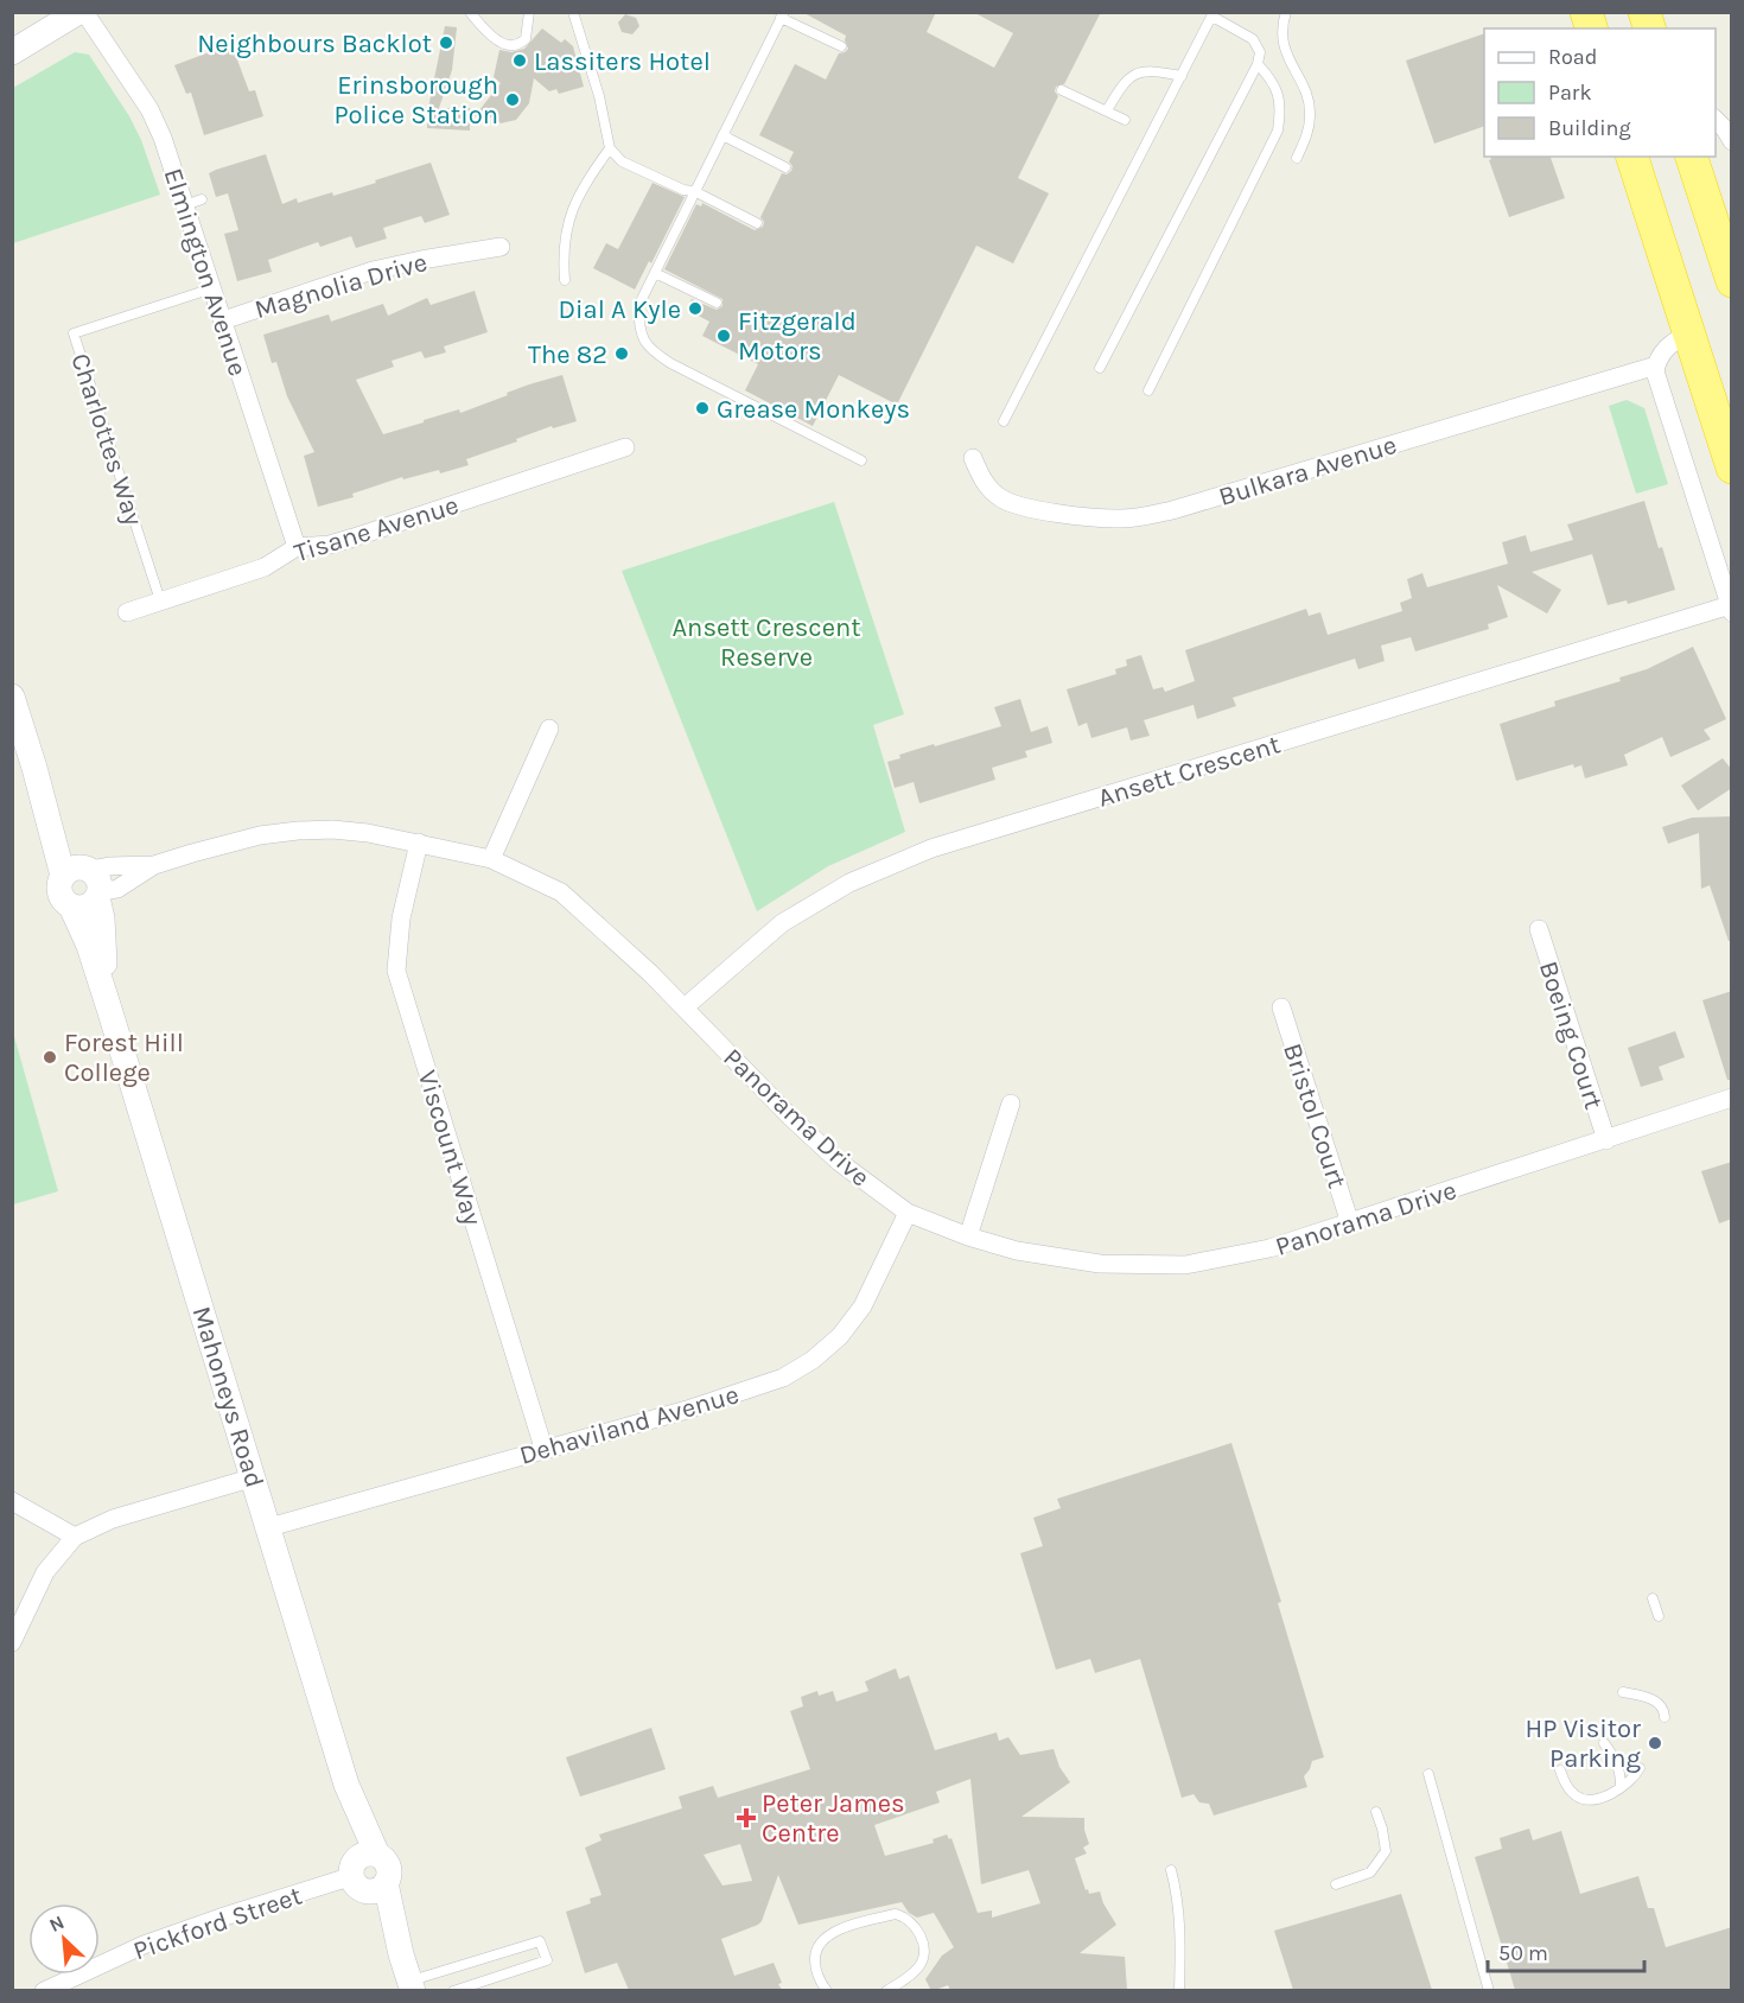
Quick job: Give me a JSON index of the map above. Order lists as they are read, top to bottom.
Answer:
{
  "streets": {
    "main road": ["Mahoneys Road"],
    "street": [
      "Elmington Avenue",
      "Magnolia Drive",
      "Bulkara Avenue",
      "Tisane Avenue",
      "Ansett Crescent",
      "Boeing Court",
      "Bristol Court",
      "Panorama Drive",
      "Viscount Way",
      "Dehaviland Avenue",
      "Pickford Street"
    ],
    "lane": ["Charlottes Way"]
  },
  "crossings": [
    ["Elmington Avenue", "Magnolia Drive"],
    ["Elmington Avenue", "Charlottes Way"],
    ["Elmington Avenue", "Tisane Avenue"],
    ["Charlottes Way", "Tisane Avenue"],
    ["Ansett Crescent", "Panorama Drive"],
    ["Boeing Court", "Panorama Drive"],
    ["Bristol Court", "Panorama Drive"],
    ["Panorama Drive", "Viscount Way"],
    ["Panorama Drive", "Mahoneys Road"],
    ["Panorama Drive", "Dehaviland Avenue"],
    ["Viscount Way", "Dehaviland Avenue"],
    ["Mahoneys Road", "Dehaviland Avenue"],
    ["Mahoneys Road", "Pickford Street"]
  ],
  "parks": ["Ansett Crescent Reserve"],
  "places": {
    "other": [
      "Neighbours Backlot",
      "Lassiters Hotel",
      "Erinsborough Police Station",
      "Dial A Kyle",
      "Fitzgerald Motors",
      "The 82",
      "Grease Monkeys",
      "Forest Hill College",
      "HP Visitor Parking"
    ],
    "health": ["Peter James Centre"]
  },
  "legend": ["Road", "Park", "Building"],
  "scale_bar": "50 m",
  "north": "top left"
}
